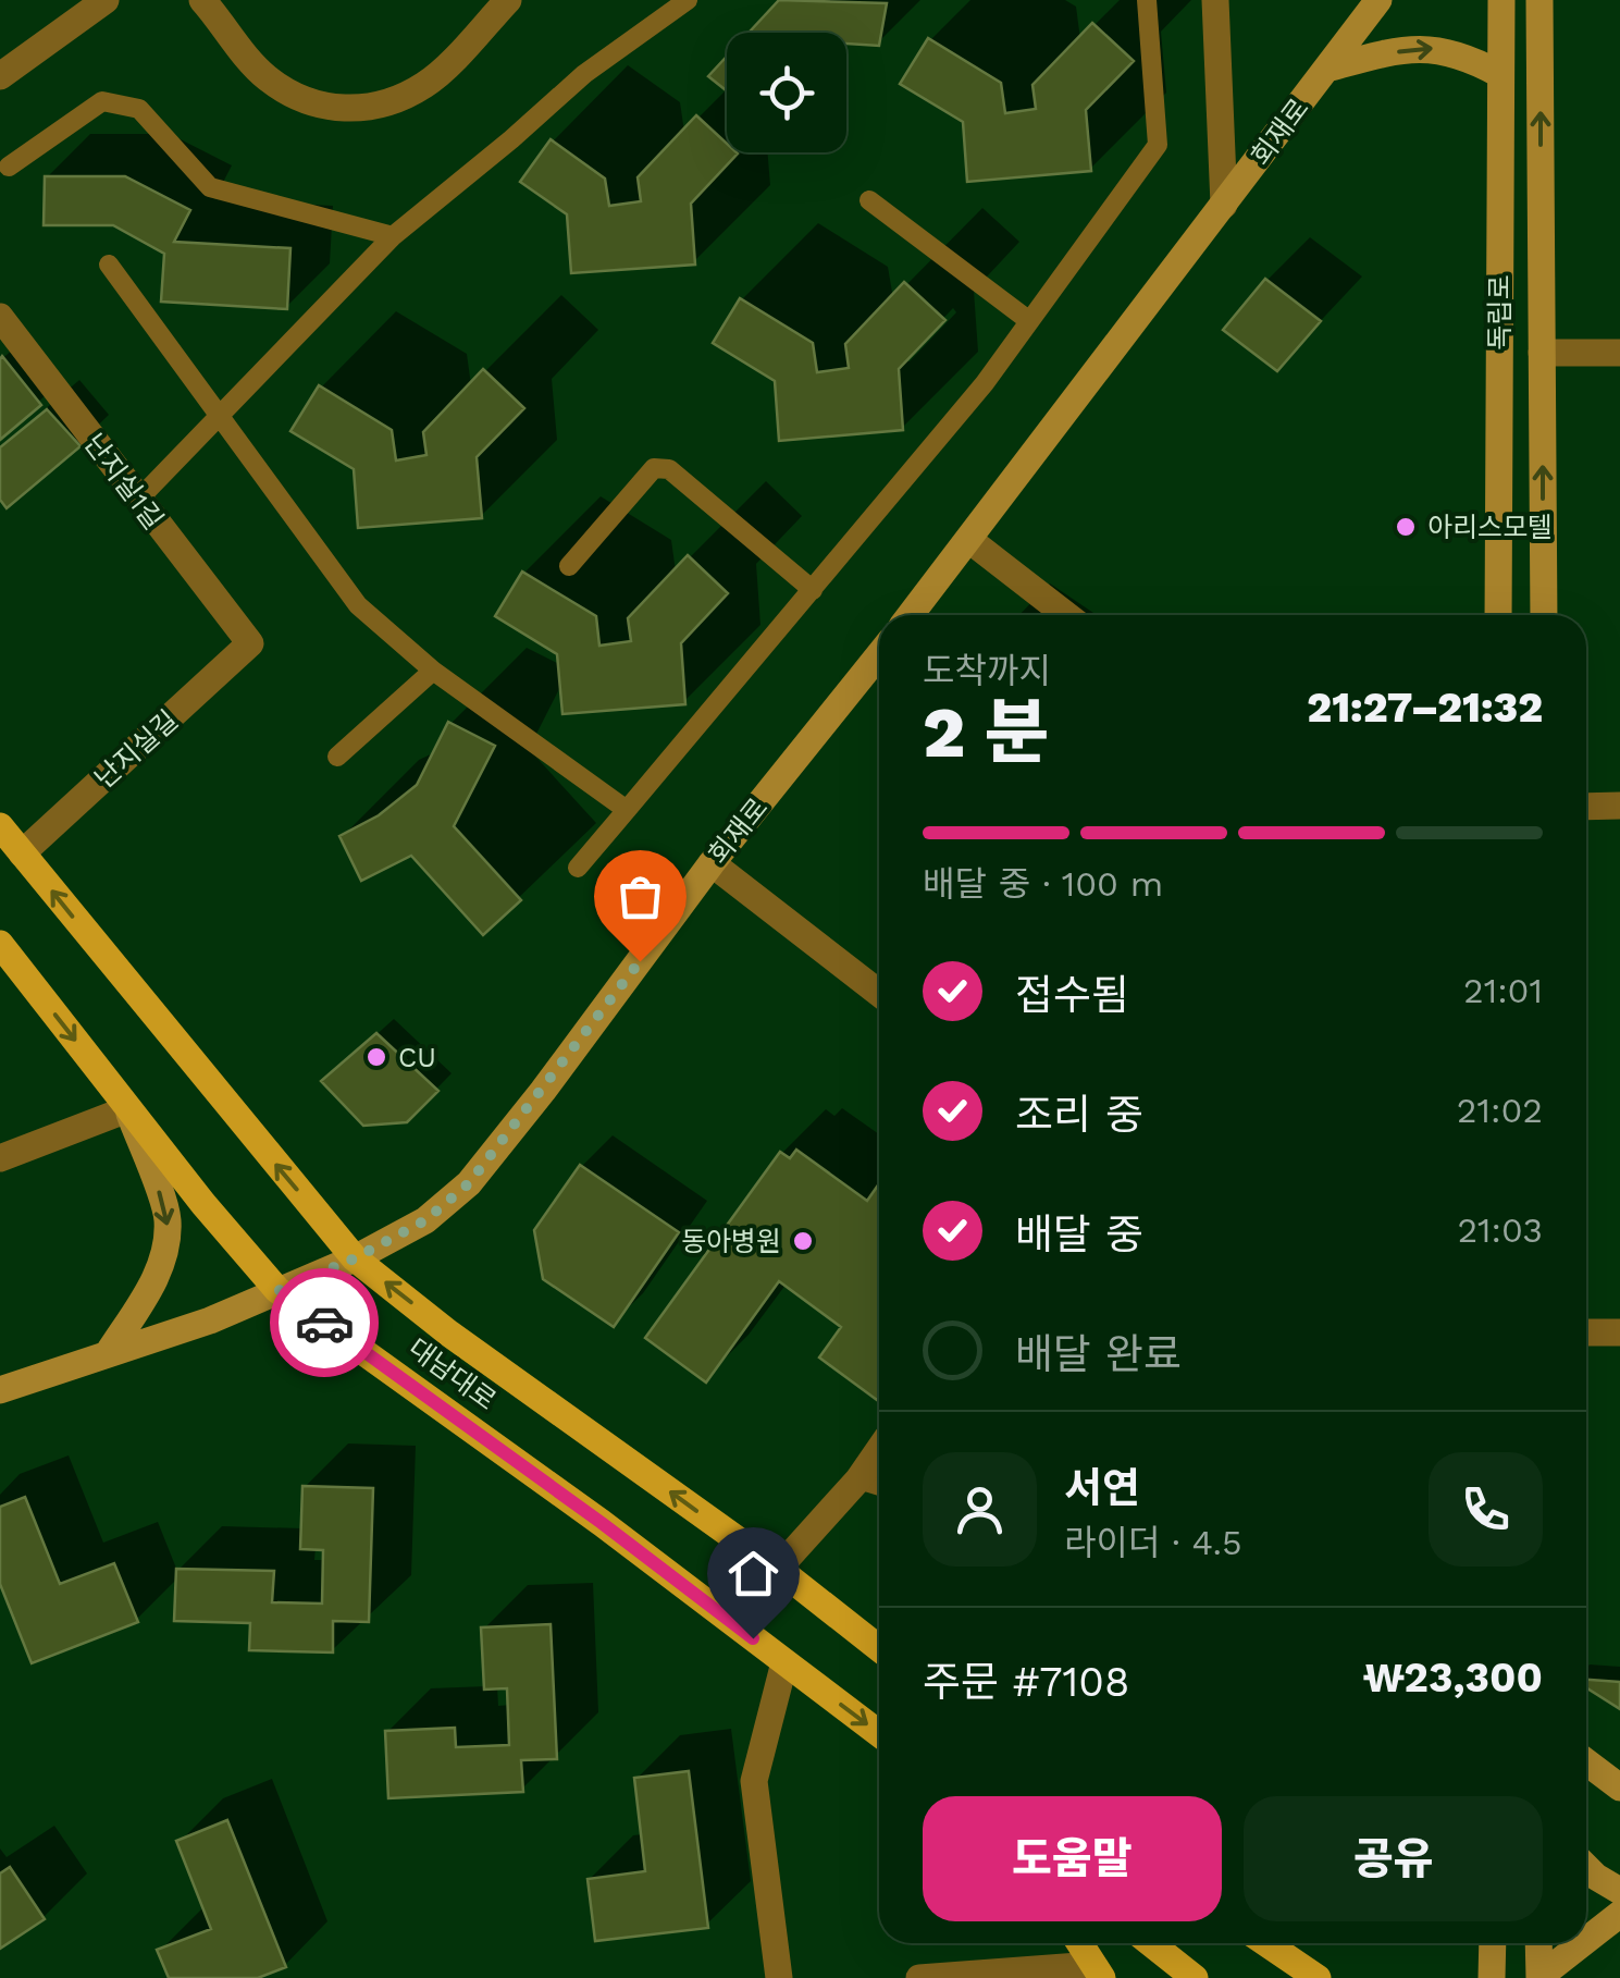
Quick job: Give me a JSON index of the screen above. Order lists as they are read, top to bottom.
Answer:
{
  "streets": {
    "main road": ["회재로", "독립로", "대남대로"],
    "street": ["난지실1길", "난지실길"]
  },
  "crossings": [
    ["회재로", "대남대로"],
    ["난지실1길", "난지실길"],
    ["난지실길", "대남대로"]
  ],
  "places": ["아리스모텔", "CU", "동아병원"],
  "page": {
    "heading": ["2 분", "도착까지", "21:27–21:32"],
    "panel": [
      "서연",
      "라이더 · 4.5",
      "주문 #7108",
      "₩23,300"
    ],
    "bar": "배달 중 · 100 m",
    "list": [
      ["접수됨", "21:01"],
      ["조리 중", "21:02"],
      ["배달 중", "21:03"],
      "배달 완료"
    ],
    "buttons": ["도움말", "공유"]
  }
}
